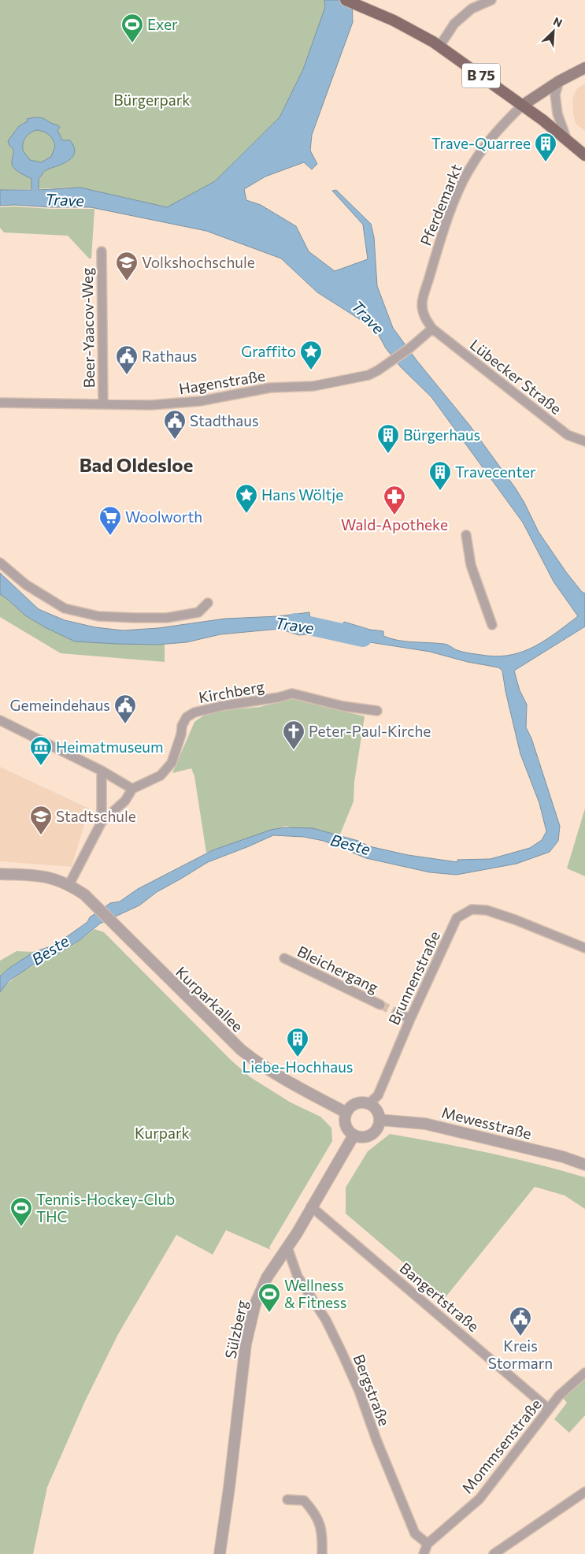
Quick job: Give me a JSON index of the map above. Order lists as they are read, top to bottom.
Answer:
{
  "streets": {
    "main road": ["B 75"],
    "street": [
      "Pferdemarkt",
      "Beer-Yaacov-Weg",
      "Lübecker Straße",
      "Hagenstraße",
      "Kirchberg",
      "Bleichergang",
      "Brunnenstraße",
      "Kurparkallee",
      "Mewesstraße",
      "Bangertstraße",
      "Sülzberg",
      "Bergstraße",
      "Mommsenstraße"
    ]
  },
  "crossings": [
    ["B 75", "Pferdemarkt"],
    ["Pferdemarkt", "Lübecker Straße"],
    ["Pferdemarkt", "Hagenstraße"],
    ["Beer-Yaacov-Weg", "Hagenstraße"],
    ["Lübecker Straße", "Hagenstraße"],
    ["Brunnenstraße", "Kurparkallee"],
    ["Brunnenstraße", "Mewesstraße"],
    ["Brunnenstraße", "Sülzberg"],
    ["Kurparkallee", "Mewesstraße"],
    ["Kurparkallee", "Sülzberg"],
    ["Mewesstraße", "Sülzberg"],
    ["Bangertstraße", "Sülzberg"],
    ["Bangertstraße", "Mommsenstraße"],
    ["Sülzberg", "Bergstraße"],
    ["Bergstraße", "Mommsenstraße"]
  ],
  "districts": ["Bad Oldesloe"],
  "water": ["Trave", "Beste"],
  "parks": ["Bürgerpark", "Kurpark"],
  "places": {
    "sports": ["Exer", "Tennis-Hockey-Club THC", "Wellness & Fitness"],
    "building": [
      "Trave-Quarree",
      "Bürgerhaus",
      "Travecenter",
      "Liebe-Hochhaus"
    ],
    "school or university": ["Volkshochschule", "Stadtschule"],
    "place": ["Graffito", "Hans Wöltje"],
    "public building": [
      "Rathaus",
      "Stadthaus",
      "Gemeindehaus",
      "Kreis Stormarn"
    ],
    "pharmacy": ["Wald-Apotheke"],
    "supermarket": ["Woolworth"],
    "church": ["Peter-Paul-Kirche"],
    "museum": ["Heimatmuseum"]
  },
  "north": "top right"
}
